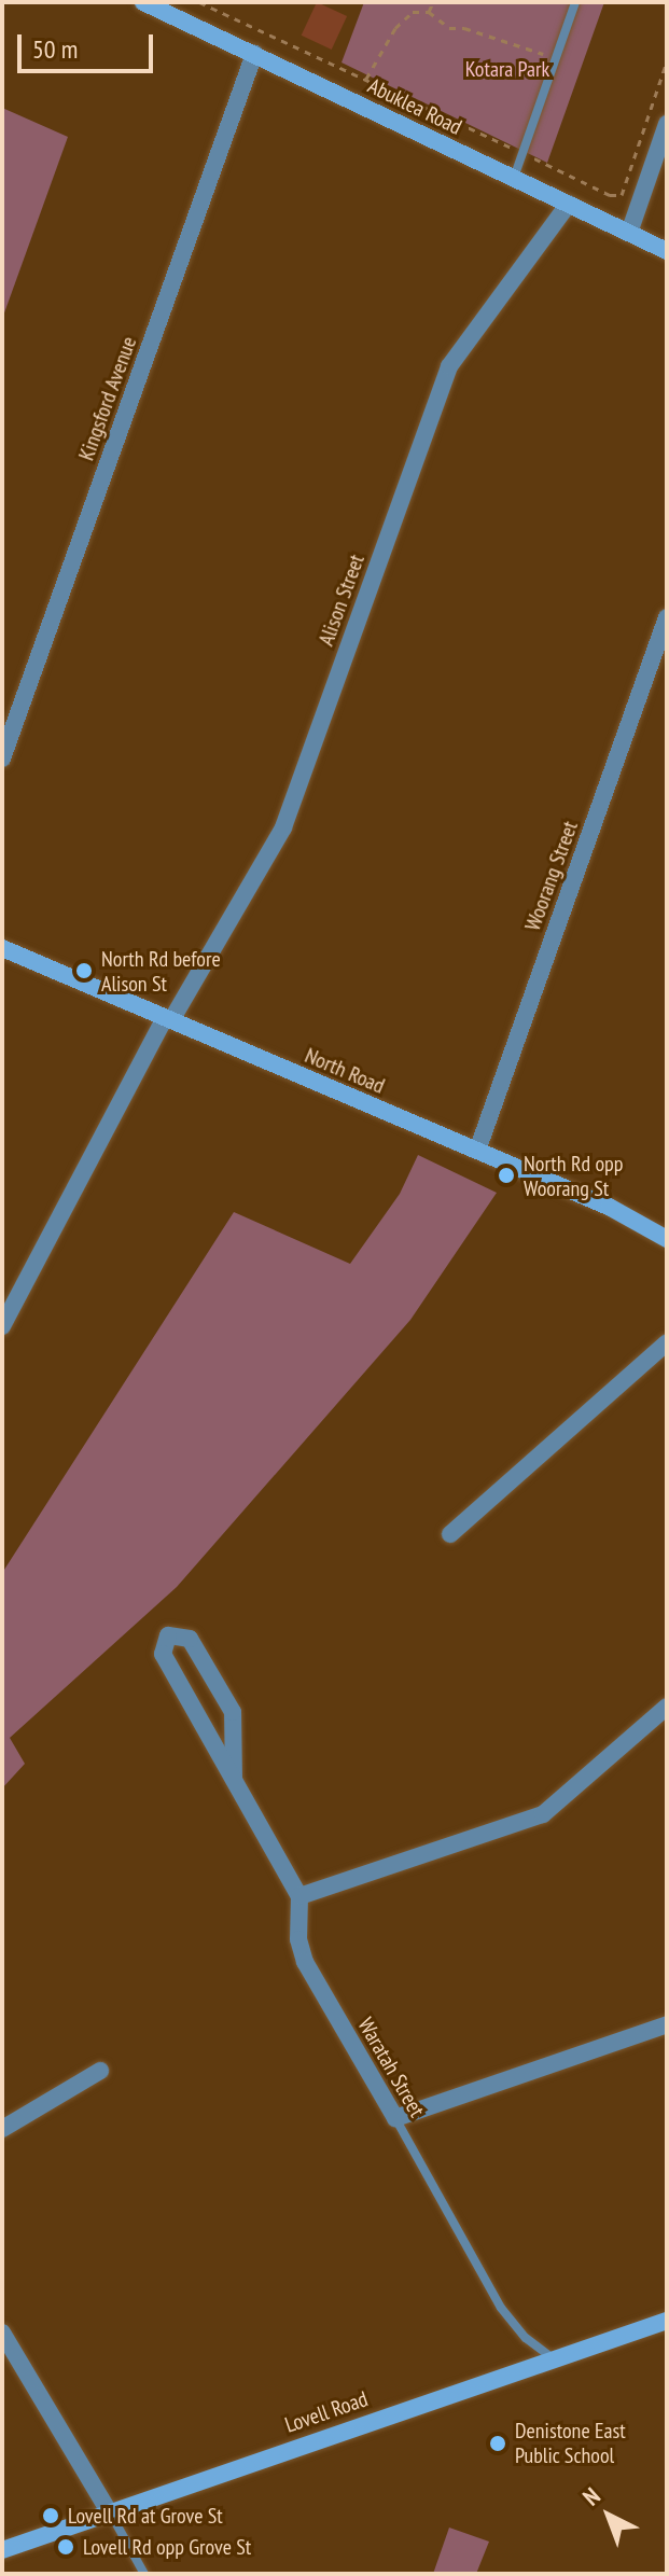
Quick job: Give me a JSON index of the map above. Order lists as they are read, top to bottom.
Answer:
{
  "streets": {
    "street": [
      "Abuklea Road",
      "Kingsford Avenue",
      "Alison Street",
      "Woorang Street",
      "North Road",
      "Waratah Street",
      "Lovell Road"
    ]
  },
  "crossings": [
    ["Abuklea Road", "Kingsford Avenue"],
    ["Abuklea Road", "Alison Street"],
    ["Alison Street", "North Road"],
    ["Woorang Street", "North Road"],
    ["Waratah Street", "Lovell Road"]
  ],
  "parks": ["Kotara Park"],
  "places": [
    "North Rd before Alison St",
    "North Rd opp Woorang St",
    "Denistone East Public School",
    "Lovell Rd at Grove St",
    "Lovell Rd opp Grove St"
  ],
  "scale_bar": "50 m",
  "north": "top left"
}
